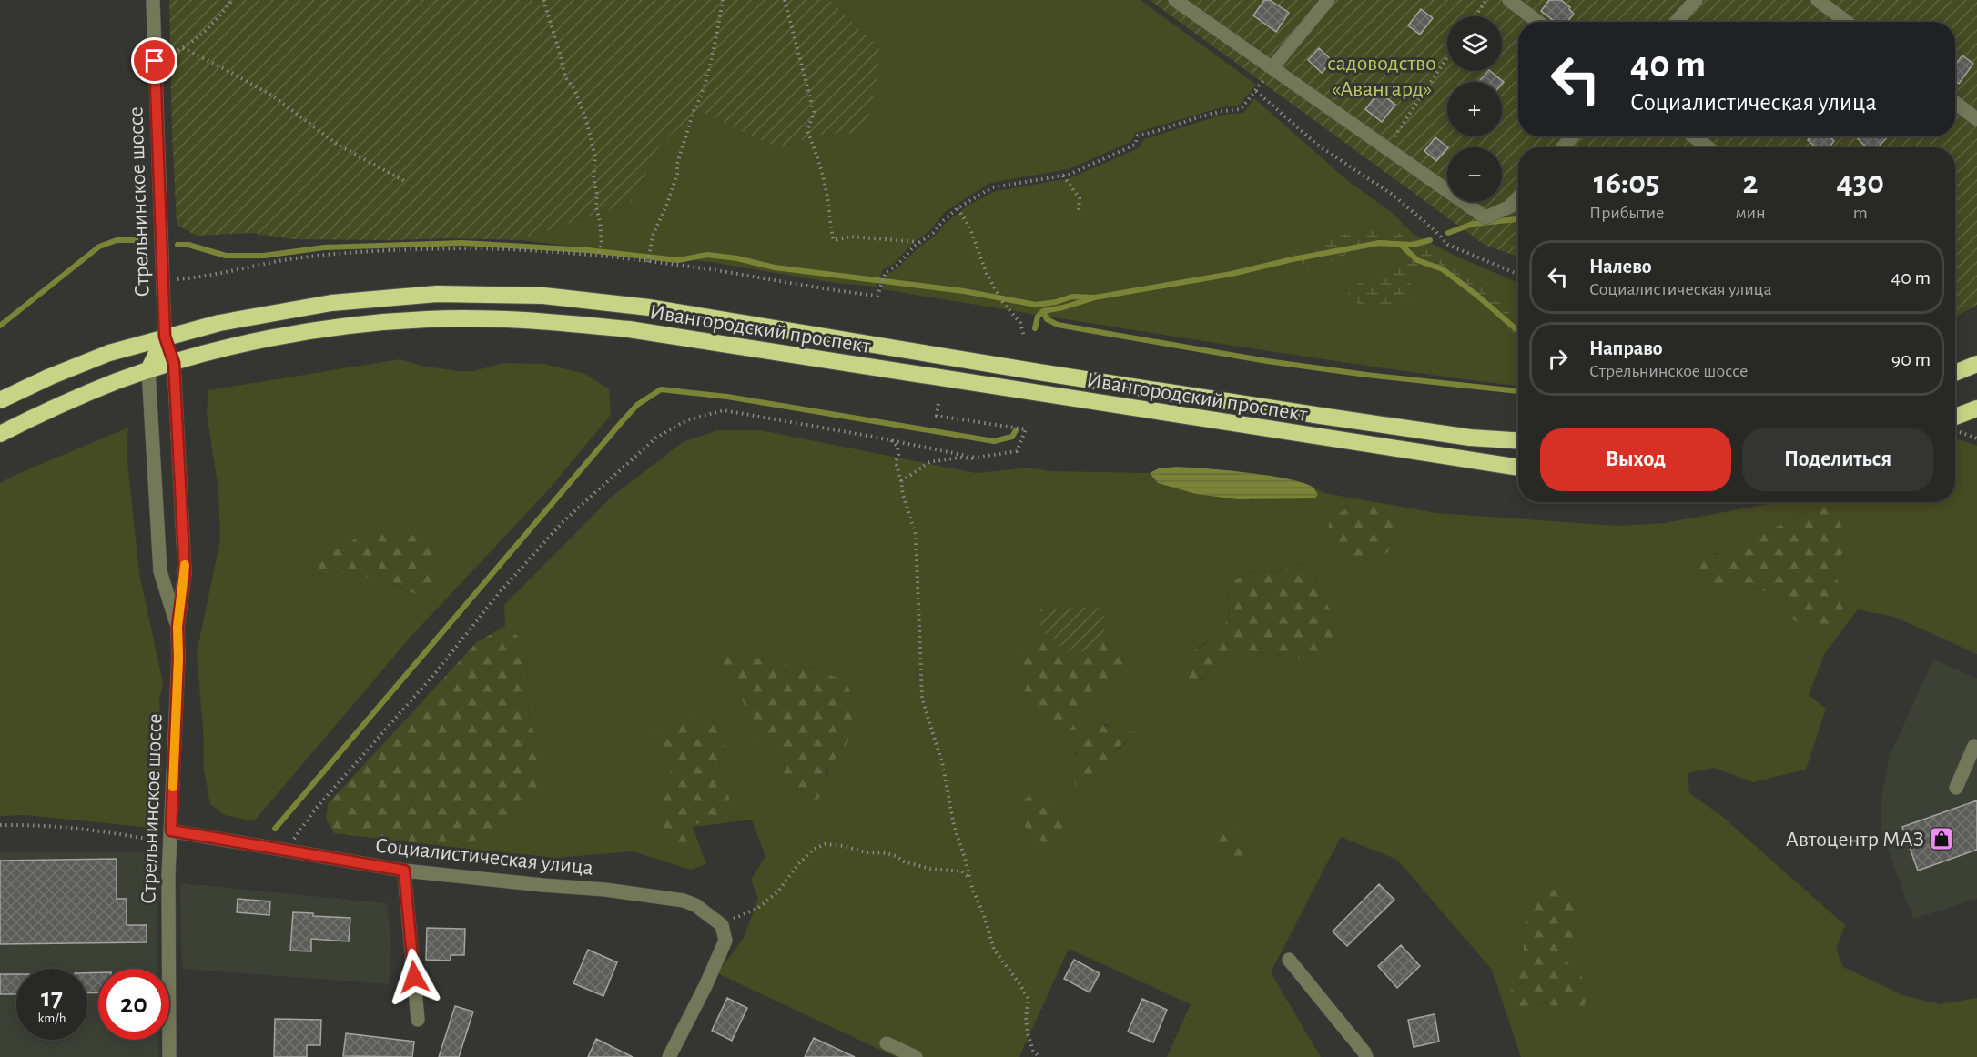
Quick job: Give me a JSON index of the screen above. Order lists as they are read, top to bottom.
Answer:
{
  "streets": {
    "highway": ["Стрельнинское шоссе", "Ивангородский проспект"],
    "street": ["Социалистическая улица"]
  },
  "crossings": [
    ["Стрельнинское шоссе", "Ивангородский проспект"],
    ["Стрельнинское шоссе", "Социалистическая улица"]
  ],
  "parks": ["садоводство «Авангард»"],
  "places": {
    "shop": ["Автоцентр МАЗ"]
  },
  "page": {
    "map_buttons": ["+", "−"],
    "turn": ["40 m", "Социалистическая улица"],
    "eta": [
      "16:05",
      "Прибытие",
      "2",
      "мин",
      "430",
      "m"
    ],
    "list": [
      {
        "name": "Налево",
        "note": "Социалистическая улица",
        "value": "40 m"
      },
      {
        "name": "Направо",
        "note": "Стрельнинское шоссе",
        "value": "90 m"
      }
    ],
    "buttons": ["Выход", "Поделиться"],
    "speed": "17 km/h",
    "limit": "20"
  }
}
